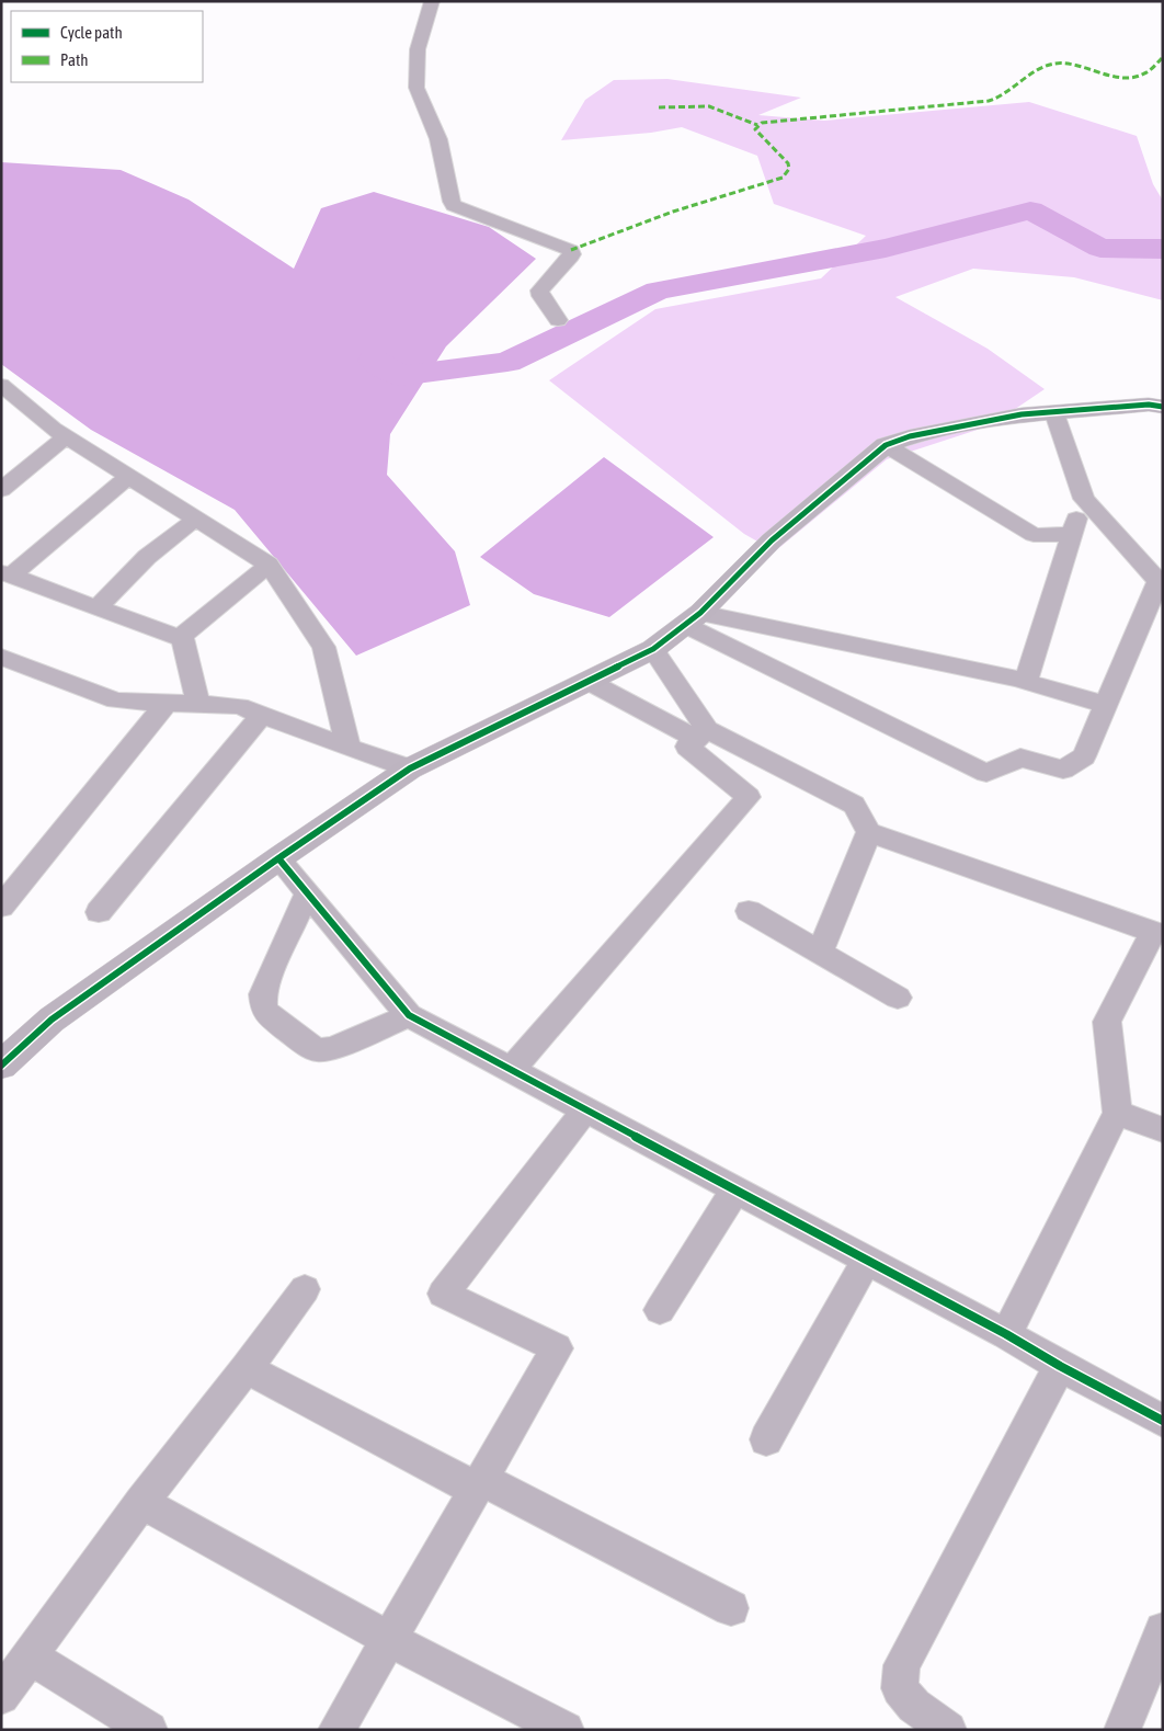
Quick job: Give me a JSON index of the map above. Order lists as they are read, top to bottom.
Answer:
{
  "legend": ["Cycle path", "Path"]
}
